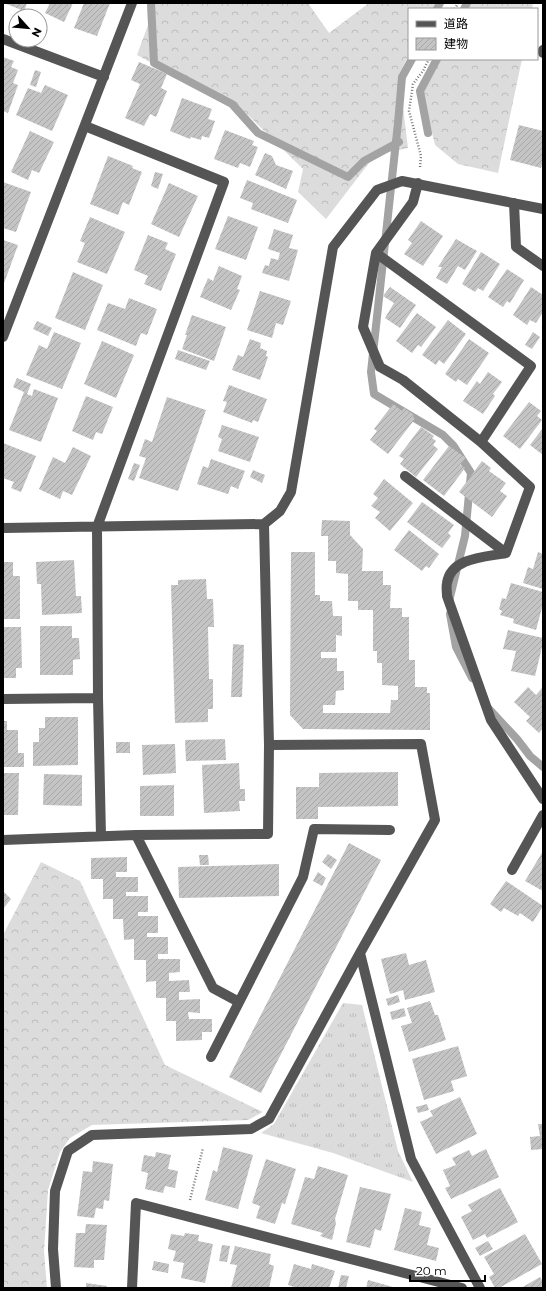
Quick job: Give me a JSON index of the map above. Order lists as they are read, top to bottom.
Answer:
{
  "legend": ["道路", "建物"],
  "scale_bar": "20 m",
  "north": "bottom right"
}
